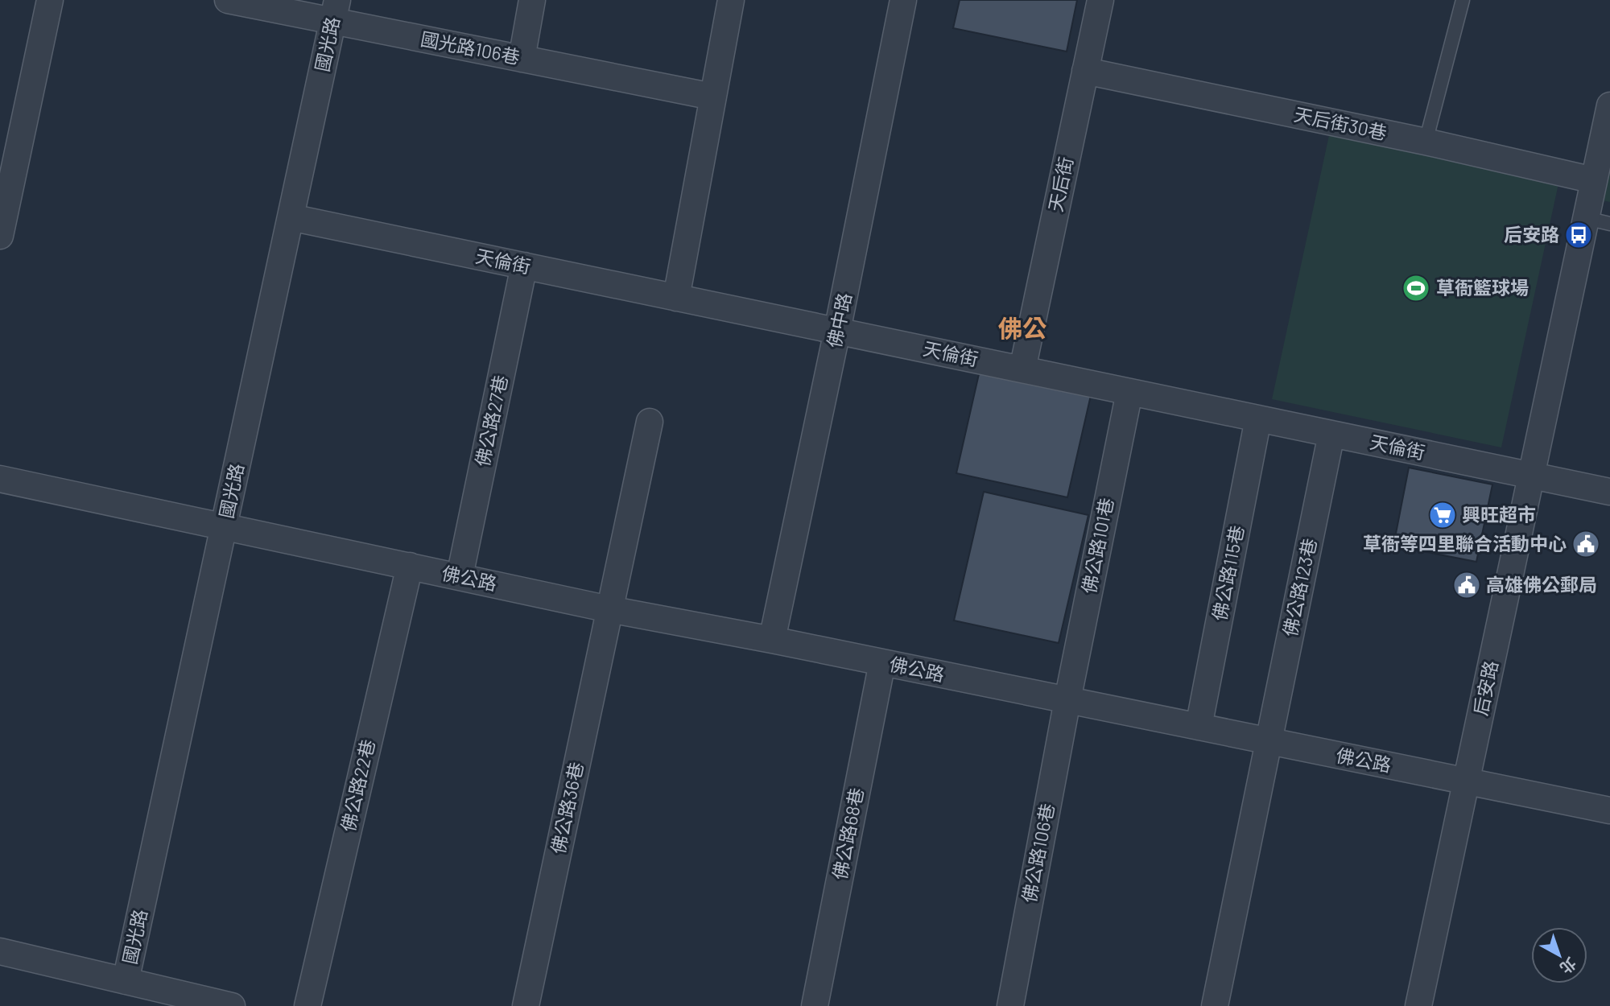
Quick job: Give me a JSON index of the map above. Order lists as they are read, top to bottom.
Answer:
{
  "streets": {
    "street": [
      "國光路",
      "國光路106巷",
      "天后街30巷",
      "天后街",
      "天倫街",
      "佛中路",
      "佛公路27巷",
      "佛公路101巷",
      "佛公路115巷",
      "佛公路",
      "佛公路123巷",
      "后安路",
      "佛公路22巷",
      "佛公路36巷",
      "佛公路68巷",
      "佛公路106巷"
    ]
  },
  "crossings": [
    ["國光路", "國光路106巷"],
    ["國光路", "天倫街"],
    ["國光路", "佛公路"],
    ["天后街30巷", "天后街"],
    ["天后街30巷", "后安路"],
    ["天后街", "天倫街"],
    ["天倫街", "佛中路"],
    ["天倫街", "佛公路27巷"],
    ["天倫街", "佛公路101巷"],
    ["天倫街", "佛公路115巷"],
    ["天倫街", "佛公路123巷"],
    ["天倫街", "后安路"],
    ["佛中路", "佛公路"],
    ["佛公路27巷", "佛公路"],
    ["佛公路101巷", "佛公路"],
    ["佛公路101巷", "佛公路106巷"],
    ["佛公路115巷", "佛公路"],
    ["佛公路", "佛公路123巷"],
    ["佛公路", "后安路"],
    ["佛公路", "佛公路22巷"],
    ["佛公路", "佛公路36巷"],
    ["佛公路", "佛公路68巷"],
    ["佛公路", "佛公路106巷"]
  ],
  "districts": ["佛公"],
  "places": {
    "bus stop": ["后安路"],
    "sports": ["草衙籃球場"],
    "supermarket": ["興旺超市"],
    "public building": ["草衙等四里聯合活動中心", "高雄佛公郵局"]
  },
  "north": "bottom right"
}
